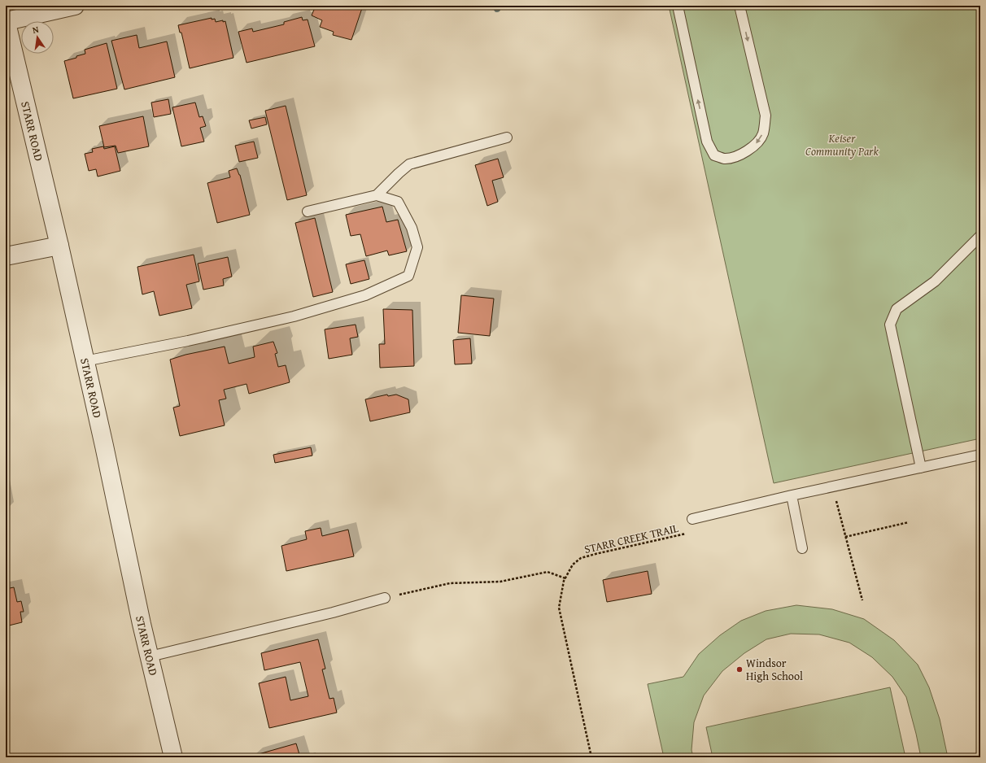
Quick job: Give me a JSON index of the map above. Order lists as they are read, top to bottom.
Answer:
{
  "streets": {
    "street": ["STARR ROAD"],
    "path": ["STARR CREEK TRAIL"]
  },
  "parks": ["Keiser Community Park"],
  "places": ["Windsor High School"],
  "north": "top"
}
